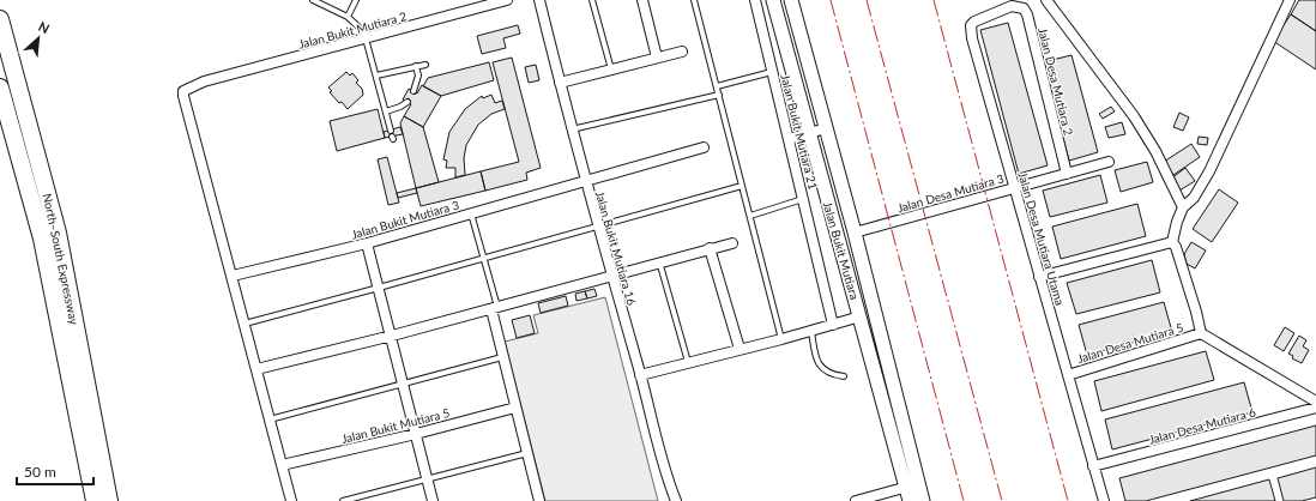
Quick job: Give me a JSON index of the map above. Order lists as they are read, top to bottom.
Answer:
{
  "streets": {
    "highway": ["North–South Expressway"],
    "street": [
      "Jalan Bukit Mutiara 2",
      "Jalan Desa Mutiara 2",
      "Jalan Bukit Mutiara 21",
      "Jalan Desa Mutiara 3",
      "Jalan Bukit Mutiara 3",
      "Jalan Desa Mutiara Utama",
      "Jalan Bukit Mutiara 16",
      "Jalan Bukit Mutiara",
      "Jalan Desa Mutiara 5",
      "Jalan Bukit Mutiara 5",
      "Jalan Desa Mutiara 6"
    ]
  },
  "crossings": [
    ["Jalan Bukit Mutiara 2", "Jalan Bukit Mutiara 3"],
    ["Jalan Bukit Mutiara 2", "Jalan Bukit Mutiara 5"],
    ["Jalan Desa Mutiara 2", "Jalan Desa Mutiara 3"],
    ["Jalan Desa Mutiara 2", "Jalan Desa Mutiara Utama"],
    ["Jalan Desa Mutiara 3", "Jalan Desa Mutiara Utama"],
    ["Jalan Desa Mutiara 3", "Jalan Bukit Mutiara"],
    ["Jalan Bukit Mutiara 3", "Jalan Bukit Mutiara 16"],
    ["Jalan Desa Mutiara Utama", "Jalan Desa Mutiara 5"],
    ["Jalan Desa Mutiara Utama", "Jalan Desa Mutiara 6"]
  ],
  "scale_bar": "50 m",
  "north": "top right"
}
